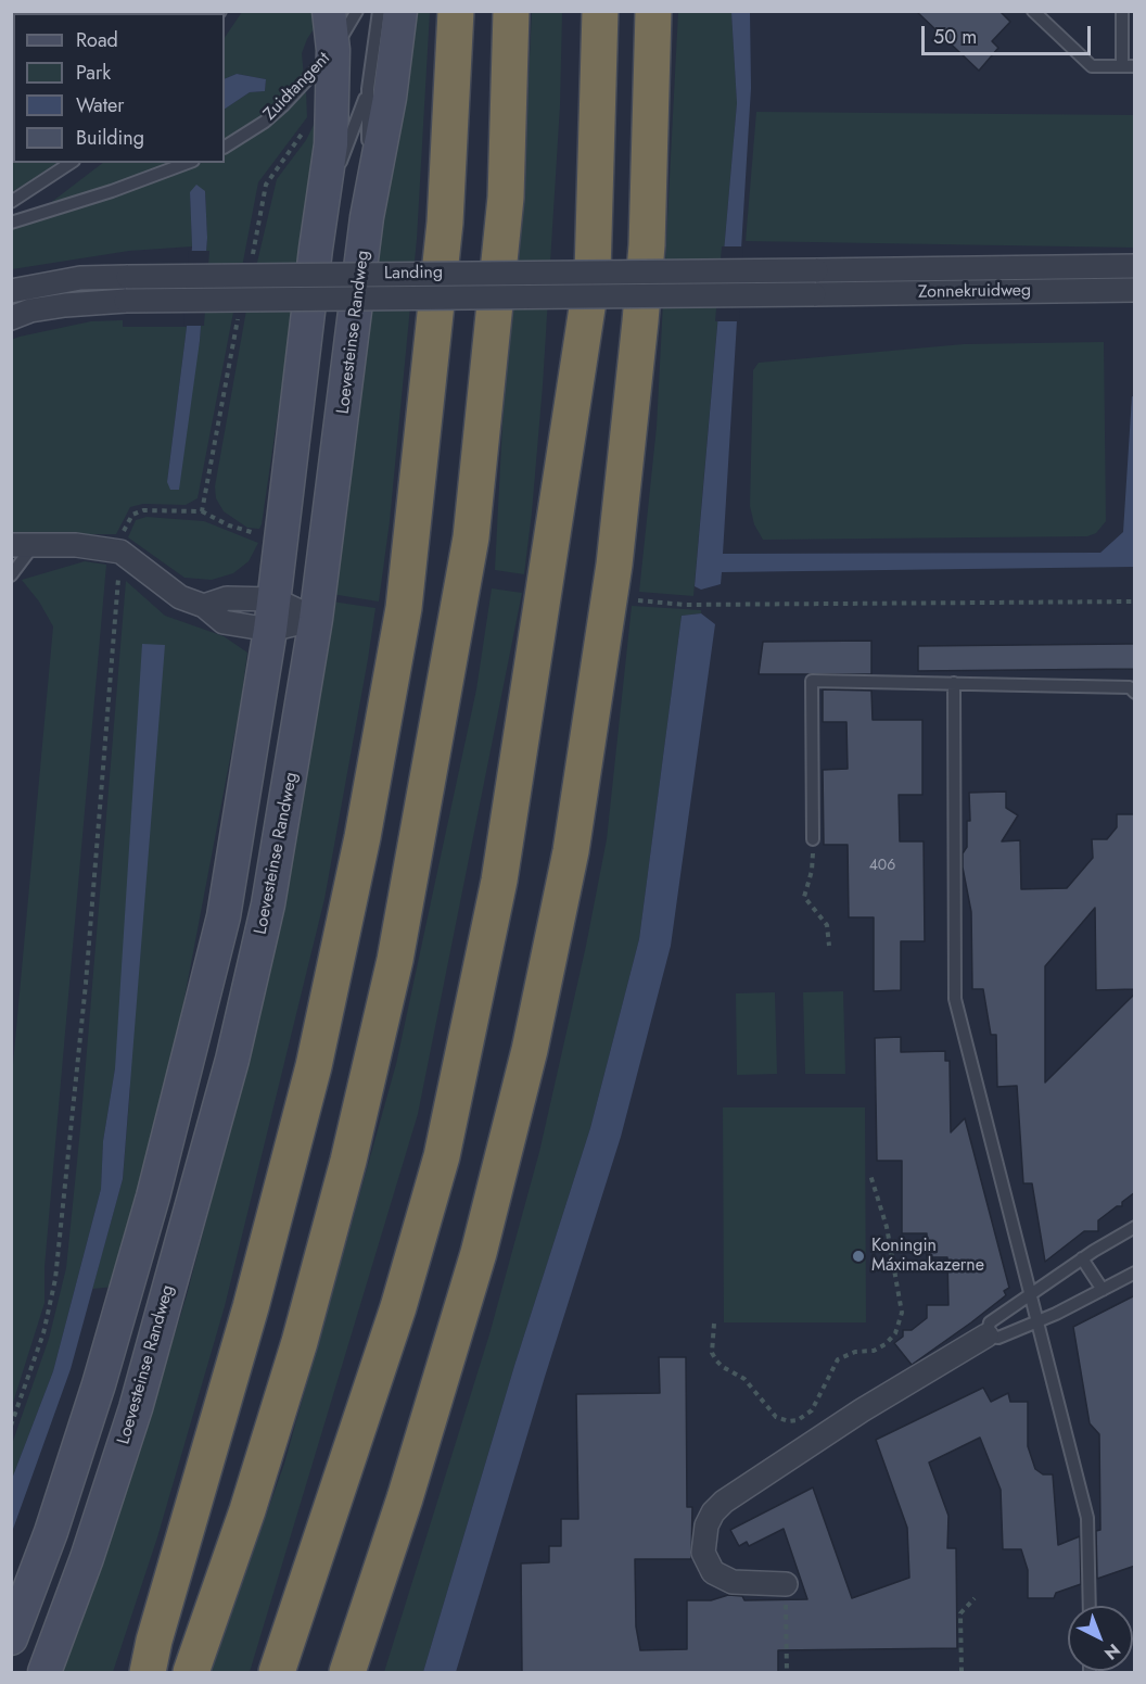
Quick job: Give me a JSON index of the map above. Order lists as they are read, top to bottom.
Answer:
{
  "streets": {
    "street": ["Landing", "Zonnekruidweg", "Loevesteinse Randweg"],
    "lane": ["Zuidtangent"]
  },
  "crossings": [
    ["Landing", "Zonnekruidweg"]
  ],
  "places": ["Koningin Máximakazerne"],
  "house_numbers": ["406"],
  "legend": [
    "Road",
    "Park",
    "Water",
    "Building"
  ],
  "scale_bar": "50 m",
  "north": "bottom right"
}
